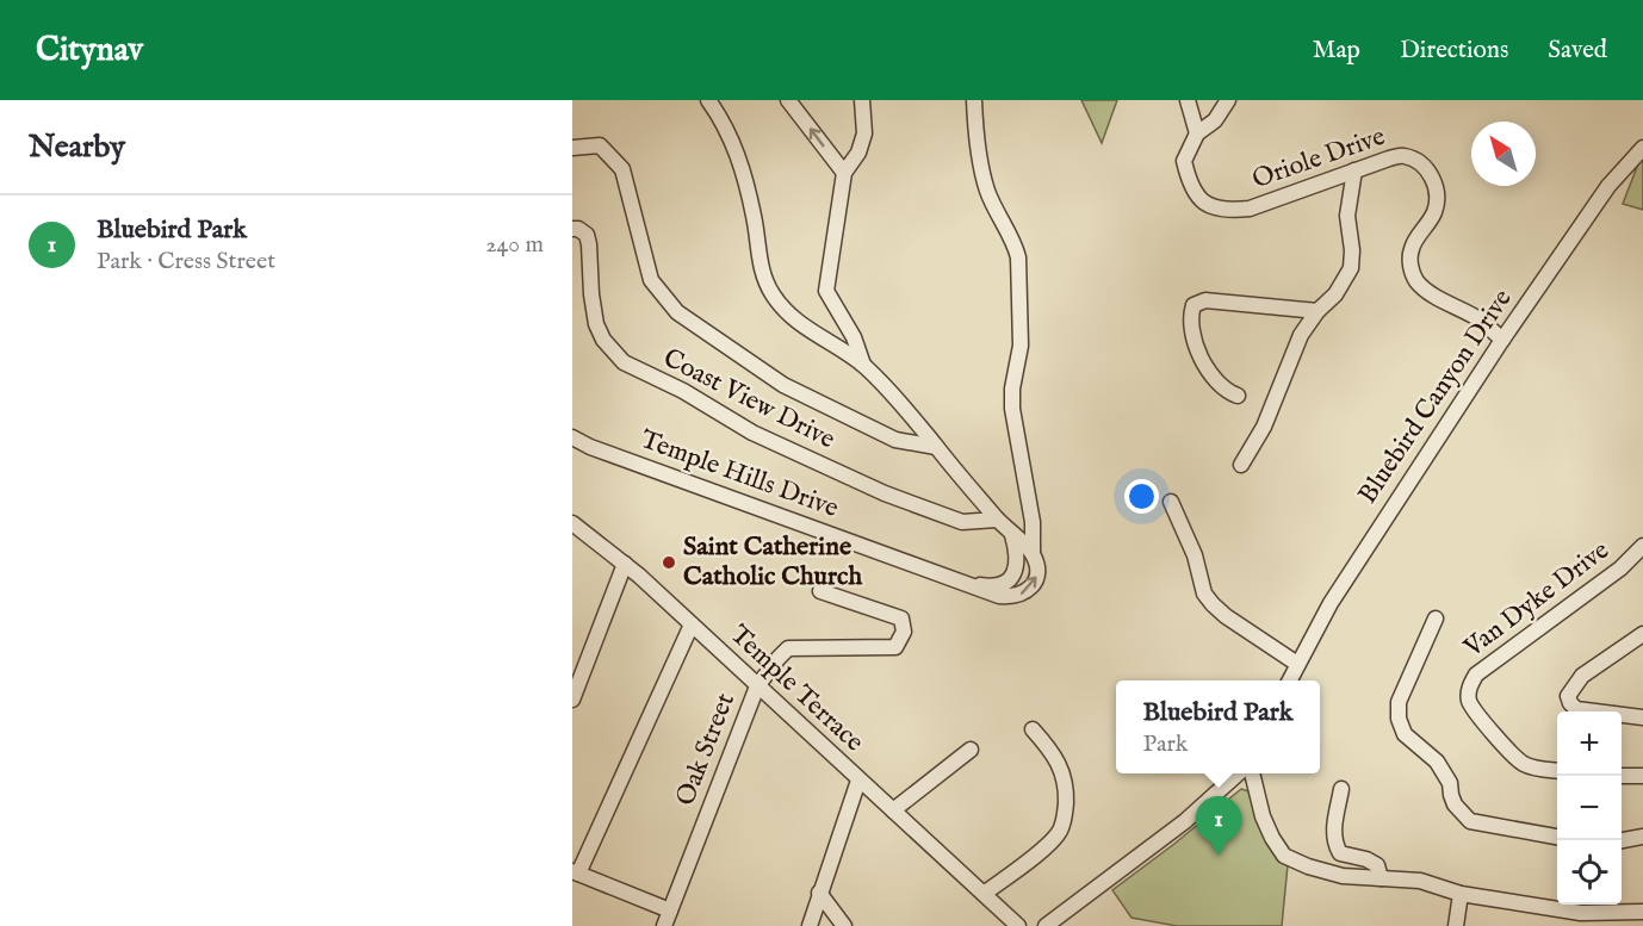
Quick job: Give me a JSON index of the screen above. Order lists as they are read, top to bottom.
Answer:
{
  "streets": {
    "street": [
      "Oriole Drive",
      "Bluebird Canyon Drive",
      "Coast View Drive",
      "Temple Hills Drive",
      "Van Dyke Drive",
      "Temple Terrace",
      "Oak Street"
    ]
  },
  "crossings": [
    ["Oriole Drive", "Bluebird Canyon Drive"],
    ["Temple Terrace", "Oak Street"]
  ],
  "places": ["Saint Catherine Catholic Church"],
  "north": "top left",
  "page": {
    "header": "Citynav",
    "nav": ["Map", "Directions", "Saved"],
    "heading": "Nearby",
    "list": [
      {
        "mark": "1",
        "name": "Bluebird Park",
        "note": "Park · Cress Street",
        "value": "240 m"
      }
    ],
    "popup": ["Bluebird Park", "Park"],
    "map_buttons": ["+", "−"],
    "pins": "1"
  }
}
